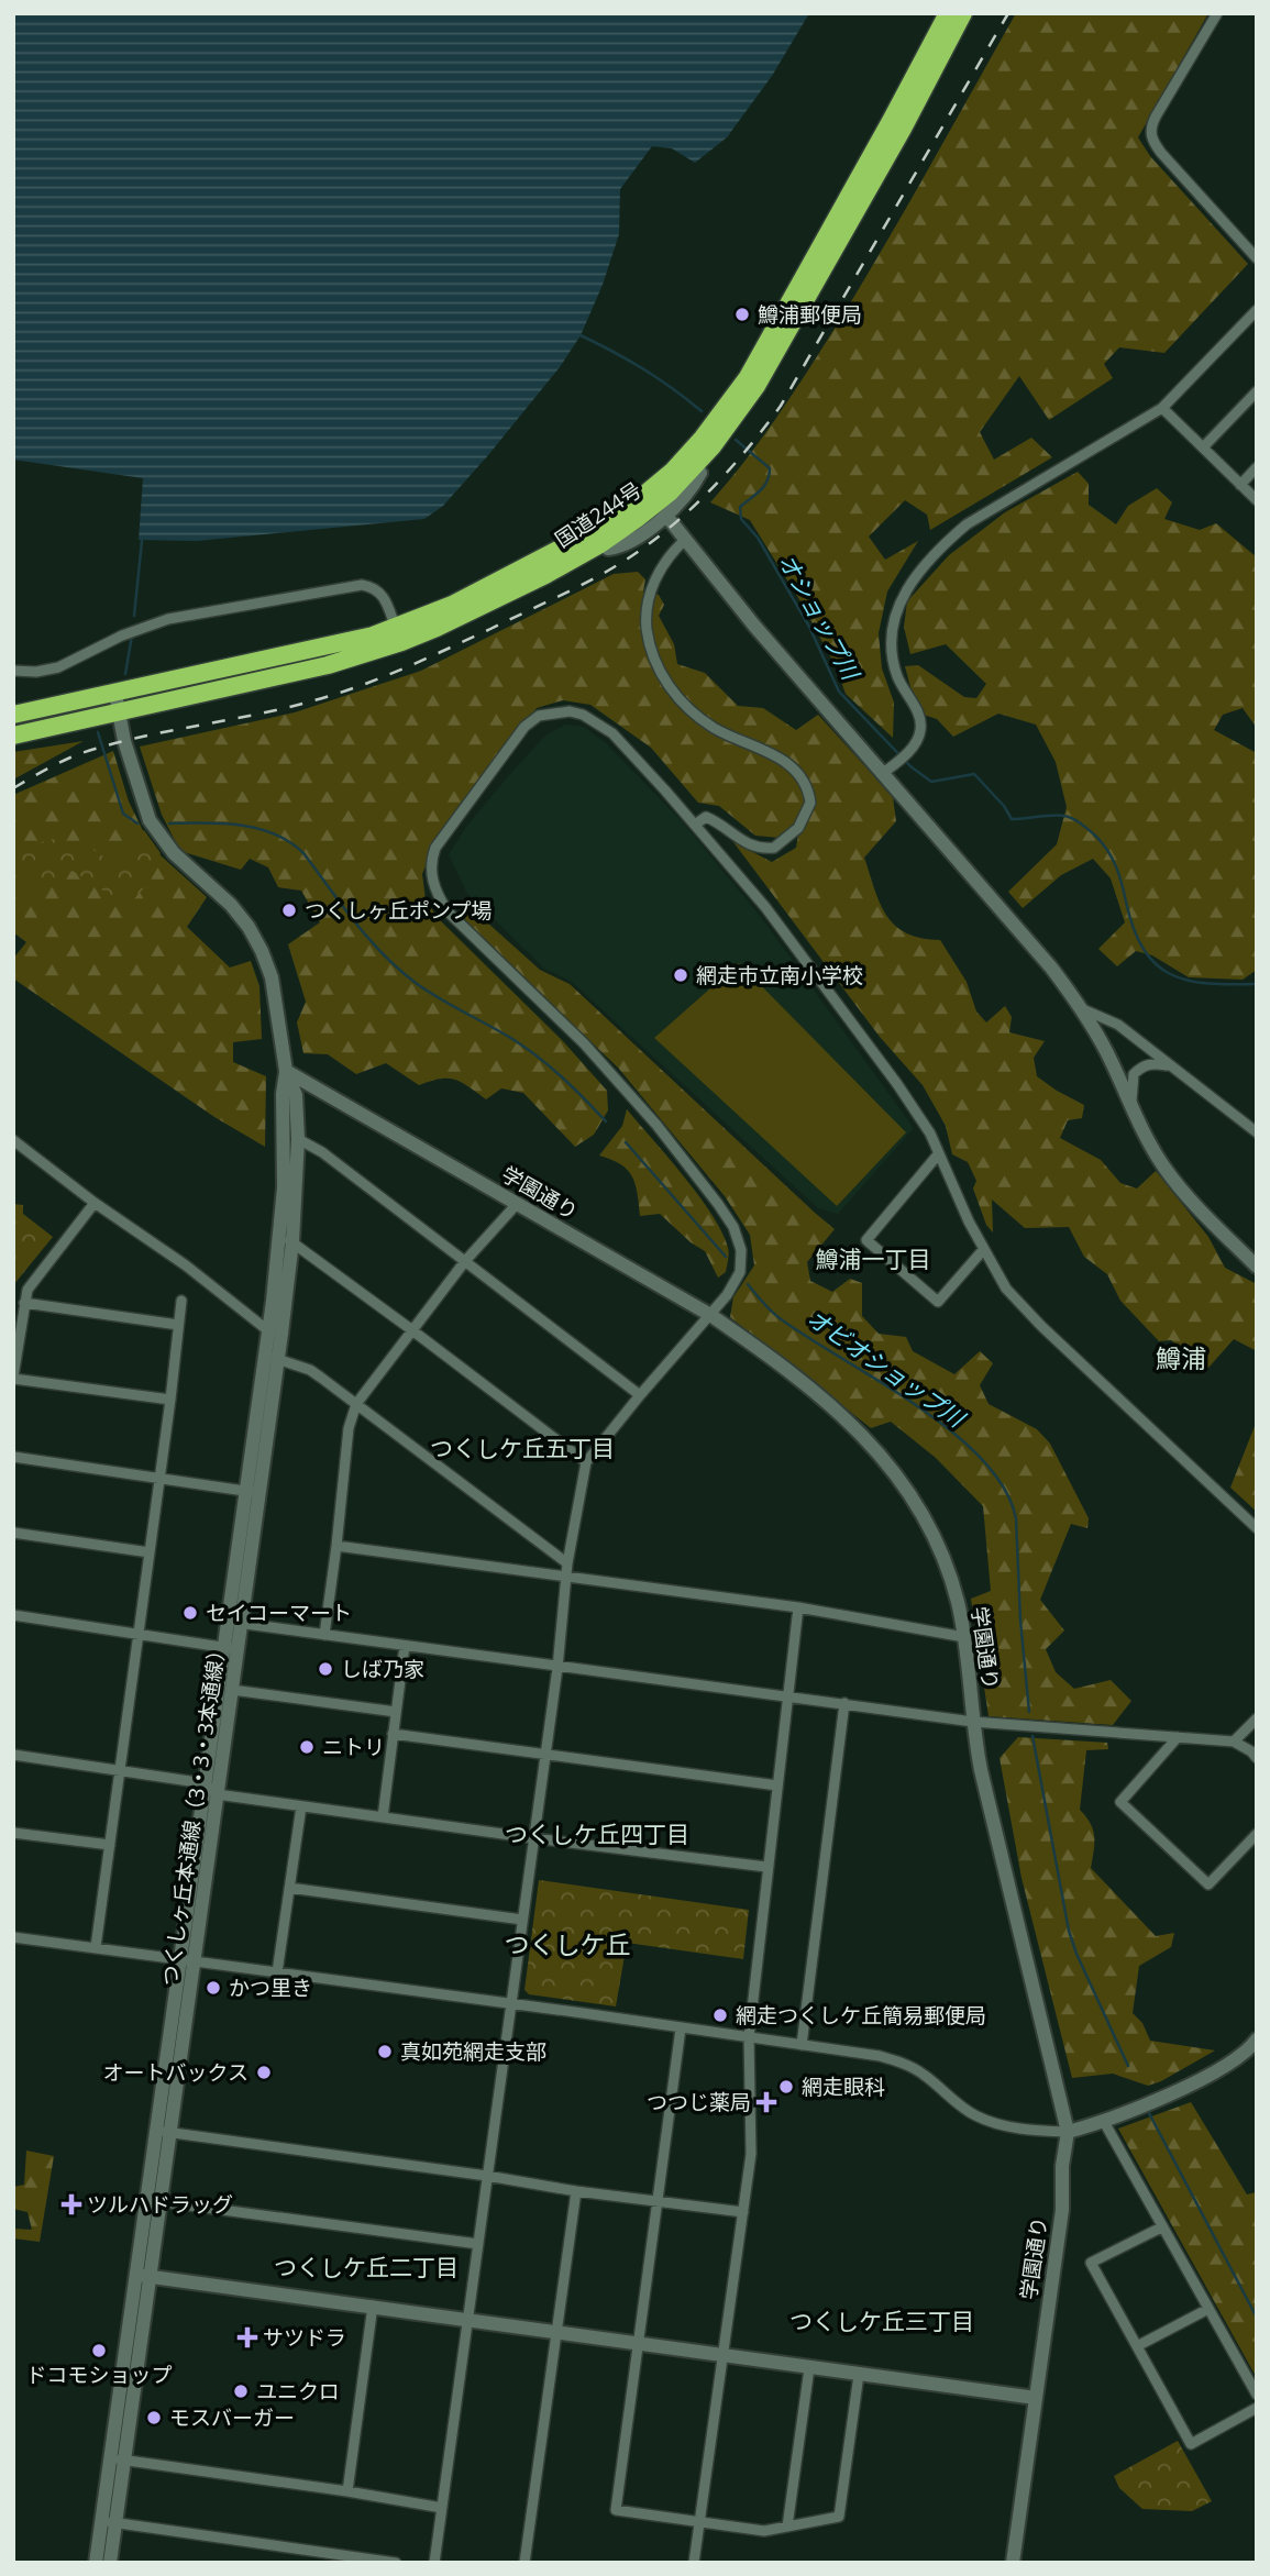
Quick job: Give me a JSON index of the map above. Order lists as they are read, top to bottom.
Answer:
{
  "streets": {
    "highway": ["国道244号"],
    "street": ["学園通り", "つくしヶ丘本通線（3・3・3本通線）"]
  },
  "crossings": [
    ["国道244号", "つくしヶ丘本通線（3・3・3本通線）"],
    ["学園通り", "つくしヶ丘本通線（3・3・3本通線）"]
  ],
  "districts": [
    "鱒浦一丁目",
    "鱒浦",
    "つくしケ丘五丁目",
    "つくしケ丘四丁目",
    "つくしケ丘",
    "つくしケ丘二丁目",
    "つくしケ丘三丁目"
  ],
  "water": ["オショップ川", "オビオショップ川"],
  "places": {
    "other": [
      "鱒浦郵便局",
      "つくしヶ丘ポンプ場",
      "網走市立南小学校",
      "セイコーマート",
      "しば乃家",
      "ニトリ",
      "かつ里き",
      "網走つくしケ丘簡易郵便局",
      "真如苑網走支部",
      "オートバックス",
      "網走眼科",
      "ドコモショップ",
      "ユニクロ",
      "モスバーガー"
    ],
    "health": ["つつじ薬局", "ツルハドラッグ", "サツドラ"]
  }
}
